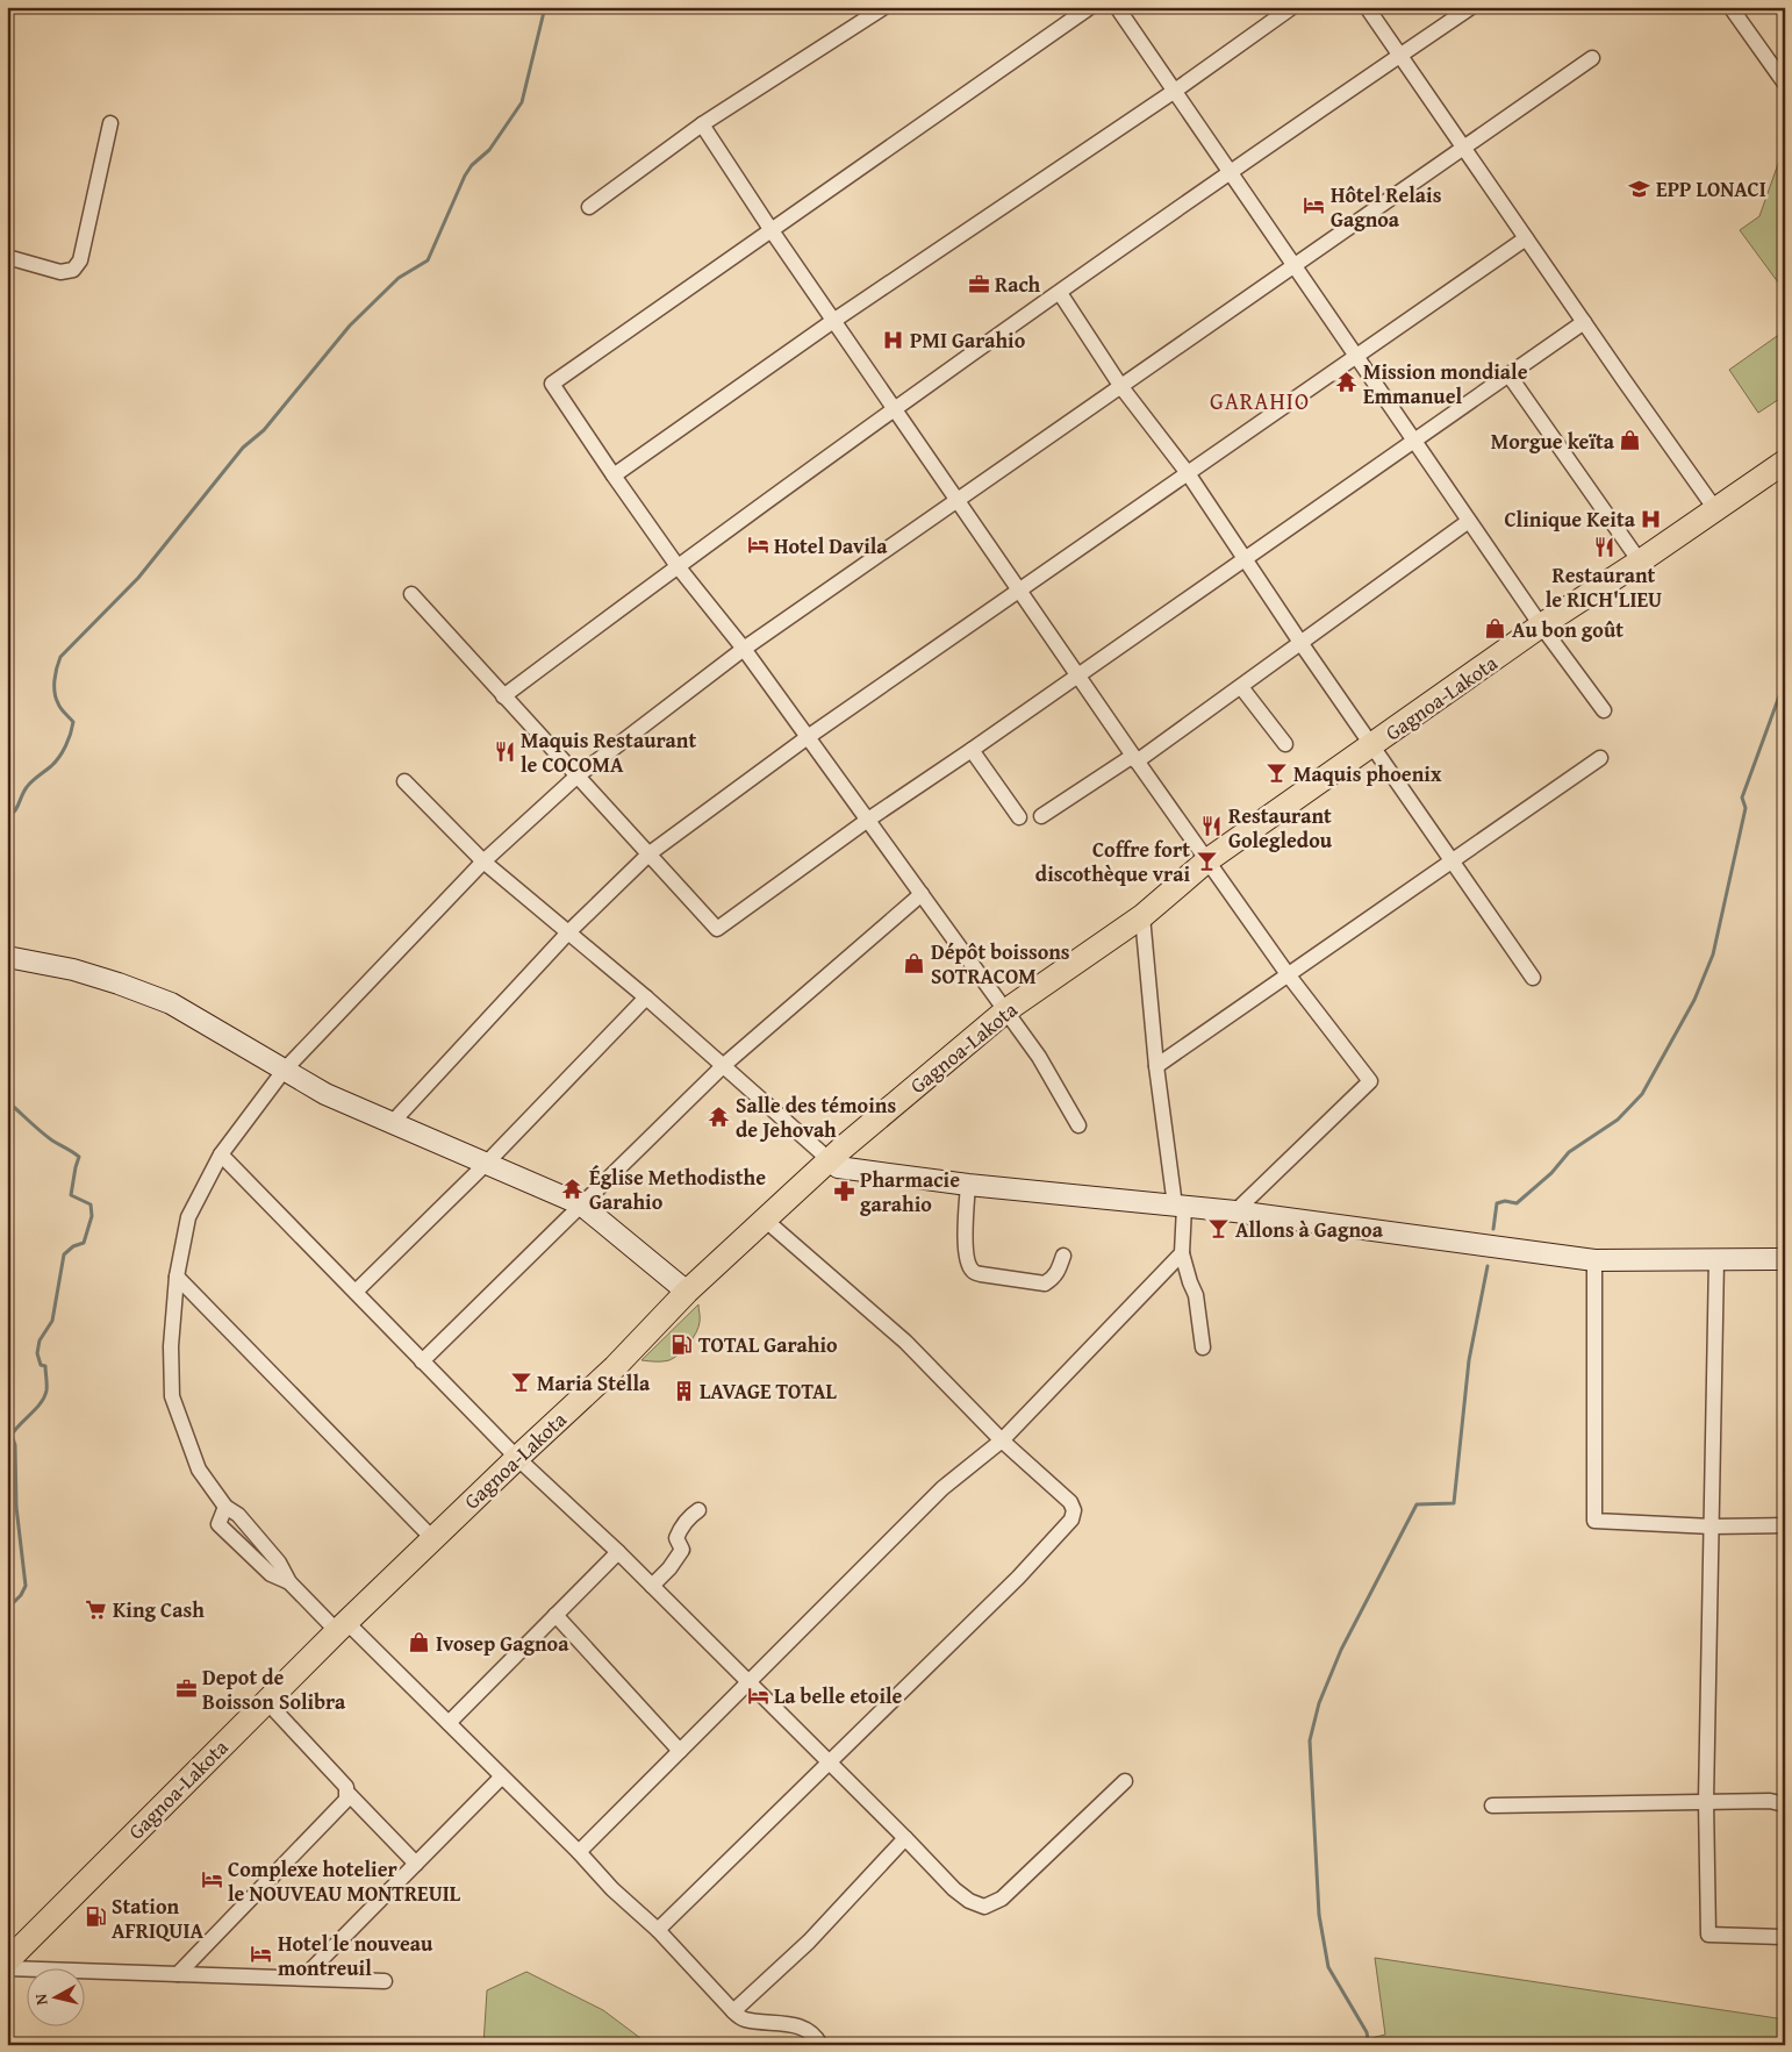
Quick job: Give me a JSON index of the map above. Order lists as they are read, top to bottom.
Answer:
{
  "streets": {
    "main road": ["Gagnoa-Lakota"]
  },
  "districts": ["GARAHIO"],
  "places": {
    "school or university": ["EPP LONACI"],
    "hotel": [
      "Hôtel Relais Gagnoa",
      "Hotel Davila",
      "La belle etoile",
      "Complexe hotelier le NOUVEAU MONTREUIL",
      "Hotel le nouveau montreuil"
    ],
    "office": ["Rach", "Depot de Boisson Solibra"],
    "hospital": ["PMI Garahio", "Clinique Keita"],
    "temple": ["Mission mondiale Emmanuel", "Salle des témoins de Jehovah", "Église Methodisthe Garahio"],
    "shop": [
      "Morgue keïta",
      "Au bon goût",
      "Dépôt boissons SOTRACOM",
      "Ivosep Gagnoa"
    ],
    "restaurant": ["Restaurant le RICH'LIEU", "Maquis Restaurant le COCOMA", "Restaurant Golegledou"],
    "bar": [
      "Maquis phoenix",
      "Coffre fort discothèque vrai",
      "Allons à Gagnoa",
      "Maria Stella"
    ],
    "pharmacy": ["Pharmacie garahio"],
    "fuel station": ["TOTAL Garahio", "Station AFRIQUIA"],
    "building": ["LAVAGE TOTAL"],
    "supermarket": ["King Cash"]
  },
  "north": "left"
}
